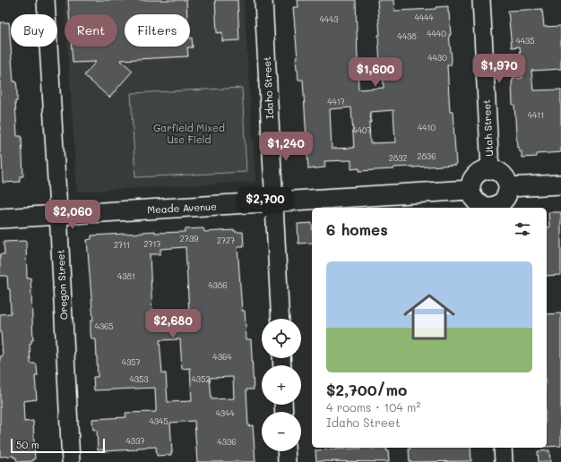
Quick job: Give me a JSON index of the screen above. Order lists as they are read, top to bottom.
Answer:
{
  "streets": {
    "main road": ["Meade Avenue"],
    "street": ["Idaho Street", "Utah Street", "Oregon Street"]
  },
  "crossings": [
    ["Idaho Street", "Meade Avenue"],
    ["Utah Street", "Meade Avenue"],
    ["Meade Avenue", "Oregon Street"]
  ],
  "parks": ["Garfield Mixed Use Field"],
  "house_numbers": [
    "4444",
    "4443",
    "4440",
    "4438",
    "4435",
    "4430",
    "4417",
    "4411",
    "4410",
    "4407",
    "2836",
    "2832",
    "2739",
    "2727",
    "2717",
    "2711",
    "4381",
    "4386",
    "4365",
    "4364",
    "4357",
    "4353",
    "4352",
    "4344",
    "4345",
    "4337",
    "4336"
  ],
  "scale_bar": "50 m",
  "page": {
    "chip": ["Buy", "Rent", "Filters"],
    "price": [
      "$1,970",
      "$1,600",
      "$1,240",
      "$2,700",
      "$2,060",
      "$2,680"
    ],
    "heading": "6 homes",
    "list": [
      {
        "name": "$2,700/mo",
        "note": "4 rooms · 104 m² · Idaho Street"
      }
    ],
    "map_buttons": ["+", "−"],
    "scale": "50 m"
  }
}
